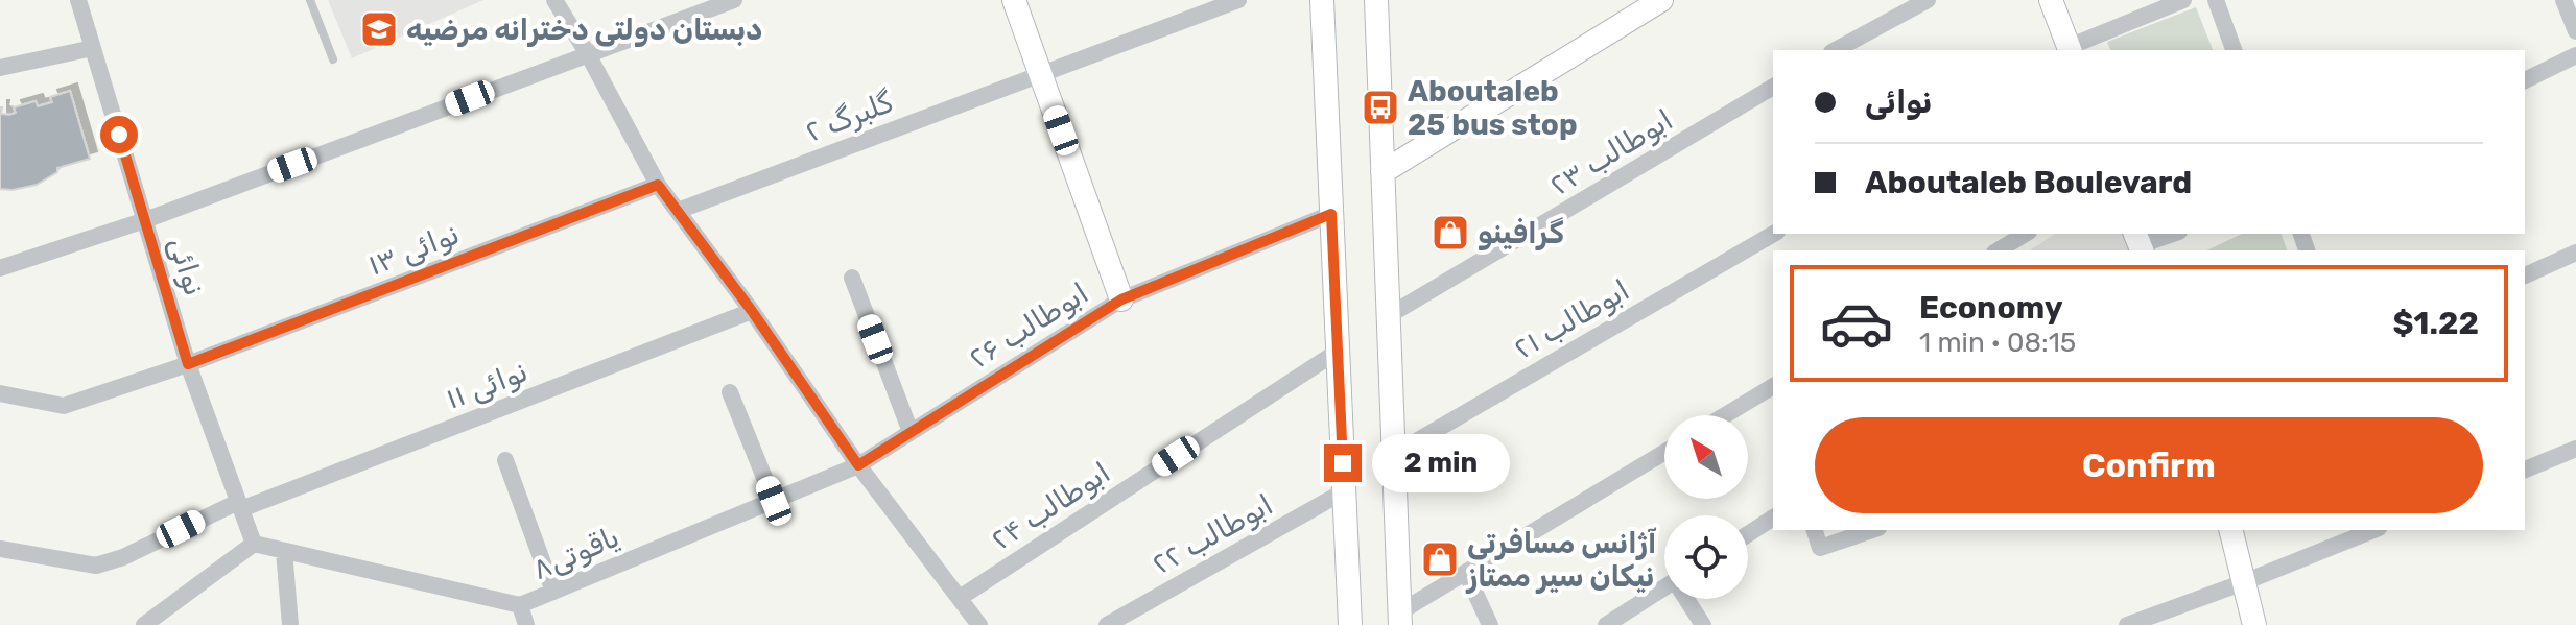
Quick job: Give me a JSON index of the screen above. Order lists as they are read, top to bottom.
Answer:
{
  "streets": {
    "street": [
      "گلبرگ ۲",
      "ابوطالب ۲۳",
      "نوائی ۱۳",
      "نوائی",
      "ابوطالب ۲۱",
      "ابوطالب ۲۶",
      "نوائی ۱۱",
      "ابوطالب ۲۴",
      "ابوطالب ۲۲",
      "یاقوتی۸"
    ]
  },
  "crossings": [
    ["نوائی ۱۳", "نوائی"],
    ["نوائی", "نوائی ۱۱"],
    ["نوائی", "یاقوتی۸"],
    ["ابوطالب ۲۶", "یاقوتی۸"]
  ],
  "places": {
    "school or university": ["دبستان دولتی دخترانه مرضیه"],
    "bus stop": ["Aboutaleb 25 bus stop"],
    "shop": ["گرافینو", "آژانس مسافرتی نیکان سیر ممتاز"]
  },
  "north": "top left",
  "page": {
    "banner": ["نوائی", "Aboutaleb Boulevard"],
    "list": [
      {
        "name": "Economy",
        "note": "1 min · 08:15",
        "value": "$1.22"
      }
    ],
    "buttons": "Confirm",
    "bubble": "2 min"
  }
}
